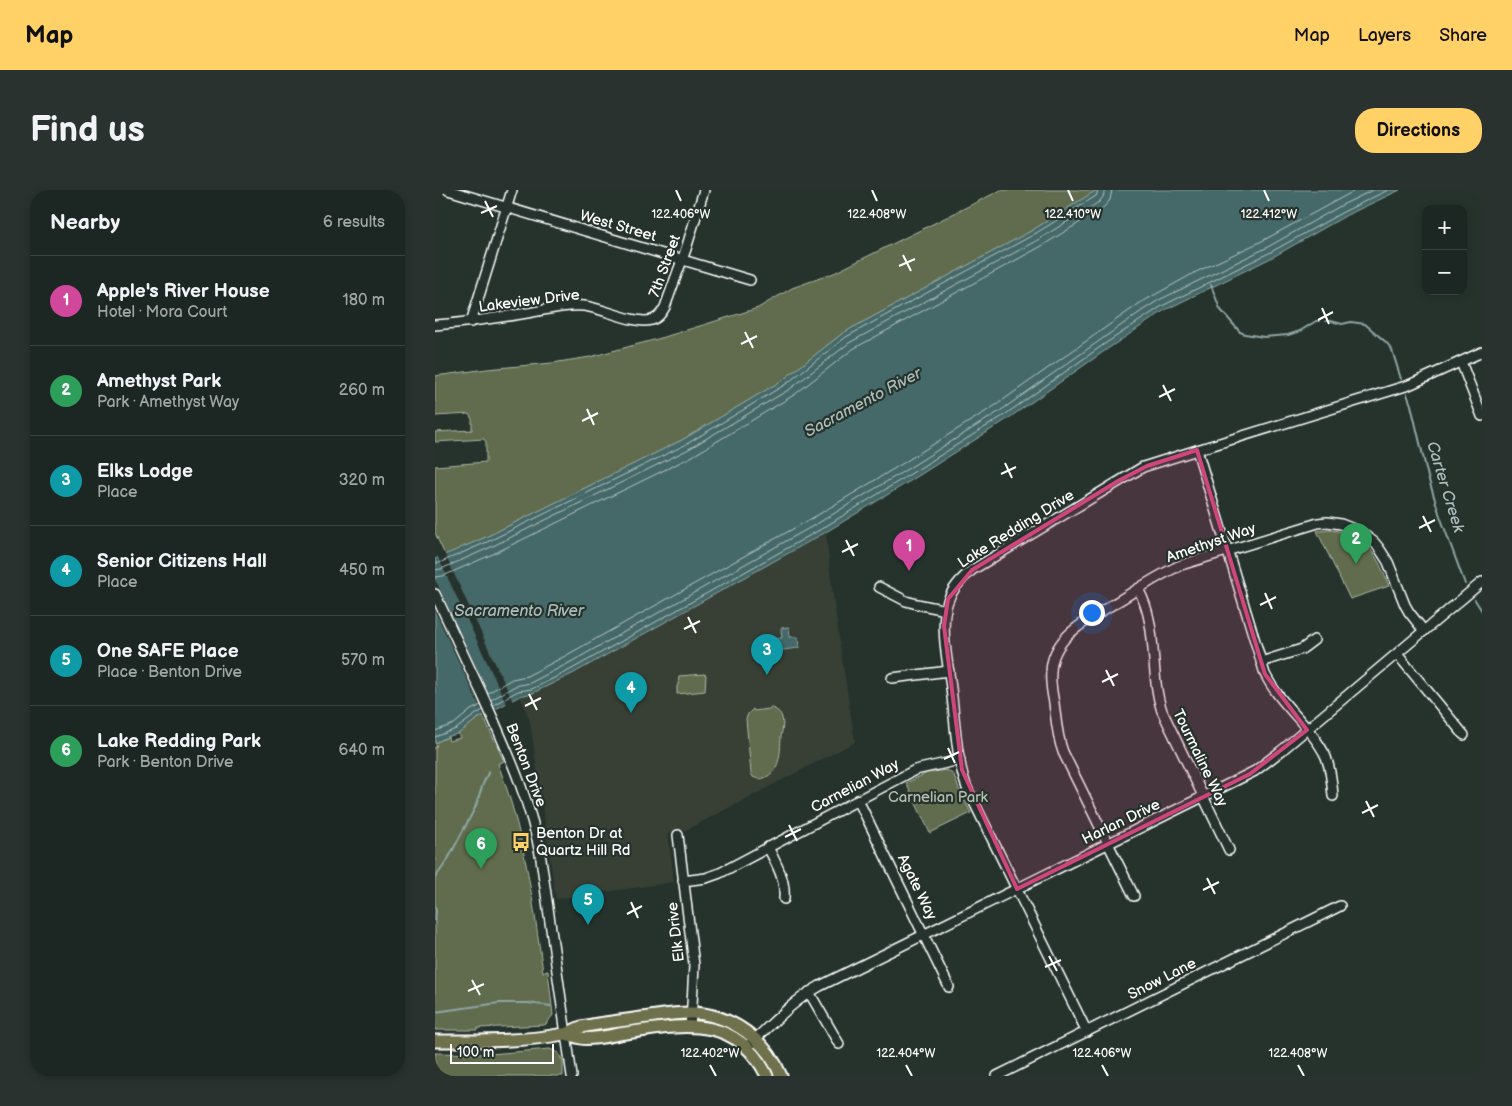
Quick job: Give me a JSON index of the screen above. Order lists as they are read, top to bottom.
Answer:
{
  "streets": {
    "street": [
      "West Street",
      "7th Street",
      "Lakeview Drive",
      "Lake Redding Drive",
      "Amethyst Way",
      "Tourmaline Way",
      "Benton Drive",
      "Carnelian Way",
      "Harlan Drive",
      "Agate Way",
      "Elk Drive",
      "Snow Lane"
    ]
  },
  "crossings": [
    ["West Street", "7th Street"],
    ["7th Street", "Lakeview Drive"],
    ["Lake Redding Drive", "Carnelian Way"],
    ["Lake Redding Drive", "Harlan Drive"],
    ["Lake Redding Drive", "Snow Lane"],
    ["Amethyst Way", "Tourmaline Way"],
    ["Amethyst Way", "Harlan Drive"],
    ["Tourmaline Way", "Harlan Drive"],
    ["Carnelian Way", "Agate Way"],
    ["Carnelian Way", "Elk Drive"],
    ["Harlan Drive", "Agate Way"]
  ],
  "water": ["Sacramento River", "Carter Creek"],
  "parks": ["Carnelian Park"],
  "places": {
    "bus stop": ["Benton Dr at Quartz Hill Rd"]
  },
  "scale_bar": "100 m",
  "page": {
    "header": "Map",
    "nav": ["Map", "Layers", "Share"],
    "buttons": "Directions",
    "title": "Find us",
    "heading": ["Nearby", "6 results"],
    "map_buttons": ["+", "−"],
    "list": [
      {
        "mark": "1",
        "name": "Apple's River House",
        "note": "Hotel · Mora Court",
        "value": "180 m"
      },
      {
        "mark": "2",
        "name": "Amethyst Park",
        "note": "Park · Amethyst Way",
        "value": "260 m"
      },
      {
        "mark": "3",
        "name": "Elks Lodge",
        "note": "Place",
        "value": "320 m"
      },
      {
        "mark": "4",
        "name": "Senior Citizens Hall",
        "note": "Place",
        "value": "450 m"
      },
      {
        "mark": "5",
        "name": "One SAFE Place",
        "note": "Place · Benton Drive",
        "value": "570 m"
      },
      {
        "mark": "6",
        "name": "Lake Redding Park",
        "note": "Park · Benton Drive",
        "value": "640 m"
      }
    ],
    "pins": [
      "2",
      "1",
      "3",
      "4",
      "6",
      "5"
    ],
    "scale": "100 m"
  },
  "coordinates": [
    "122.406°W",
    "122.408°W",
    "122.410°W",
    "122.412°W",
    "122.402°W",
    "122.404°W"
  ]
}
